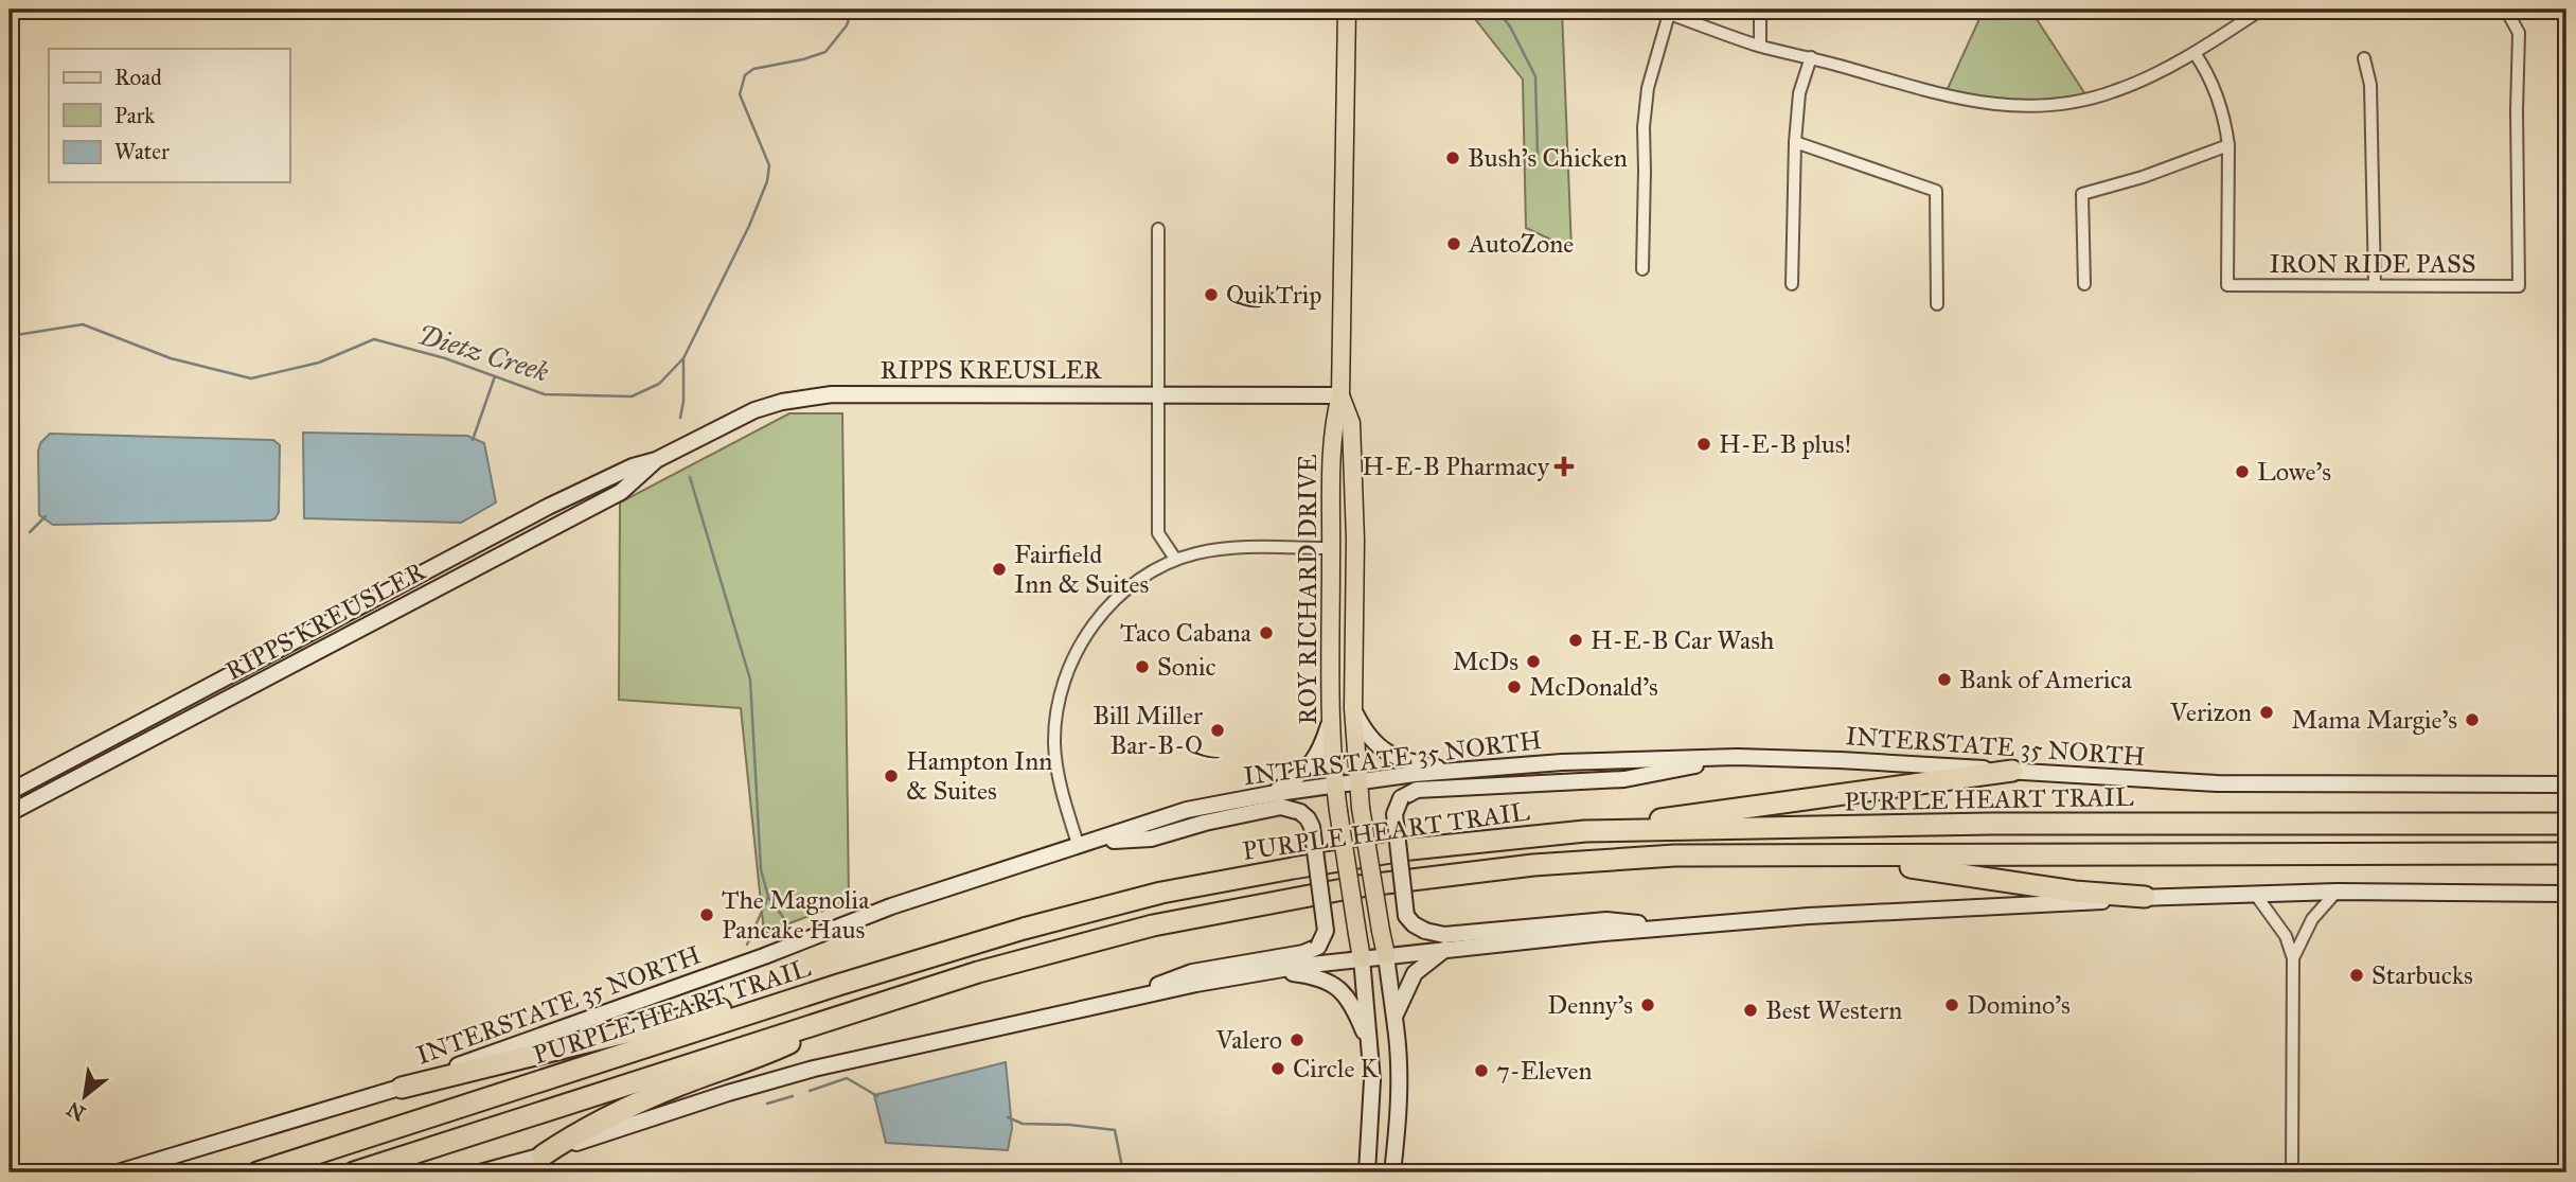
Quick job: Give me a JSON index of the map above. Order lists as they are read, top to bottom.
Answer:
{
  "streets": {
    "highway": ["PURPLE HEART TRAIL"],
    "main road": ["RIPPS KREUSLER", "ROY RICHARD DRIVE", "INTERSTATE 35 NORTH"],
    "street": ["IRON RIDE PASS"]
  },
  "crossings": [
    ["RIPPS KREUSLER", "ROY RICHARD DRIVE"],
    ["ROY RICHARD DRIVE", "INTERSTATE 35 NORTH"]
  ],
  "water": ["Dietz Creek"],
  "places": {
    "other": [
      "Bush's Chicken",
      "AutoZone",
      "QuikTrip",
      "H-E-B plus!",
      "Lowe's",
      "Fairfield Inn & Suites",
      "Taco Cabana",
      "H-E-B Car Wash",
      "McDs",
      "Sonic",
      "Bank of America",
      "McDonald's",
      "Verizon",
      "Mama Margie's",
      "Bill Miller Bar-B-Q",
      "Hampton Inn & Suites",
      "The Magnolia Pancake Haus",
      "Starbucks",
      "Denny's",
      "Domino's",
      "Best Western",
      "Valero",
      "Circle K",
      "7-Eleven"
    ],
    "health": ["H-E-B Pharmacy"]
  },
  "legend": ["Road", "Park", "Water"],
  "north": "bottom left"
}
